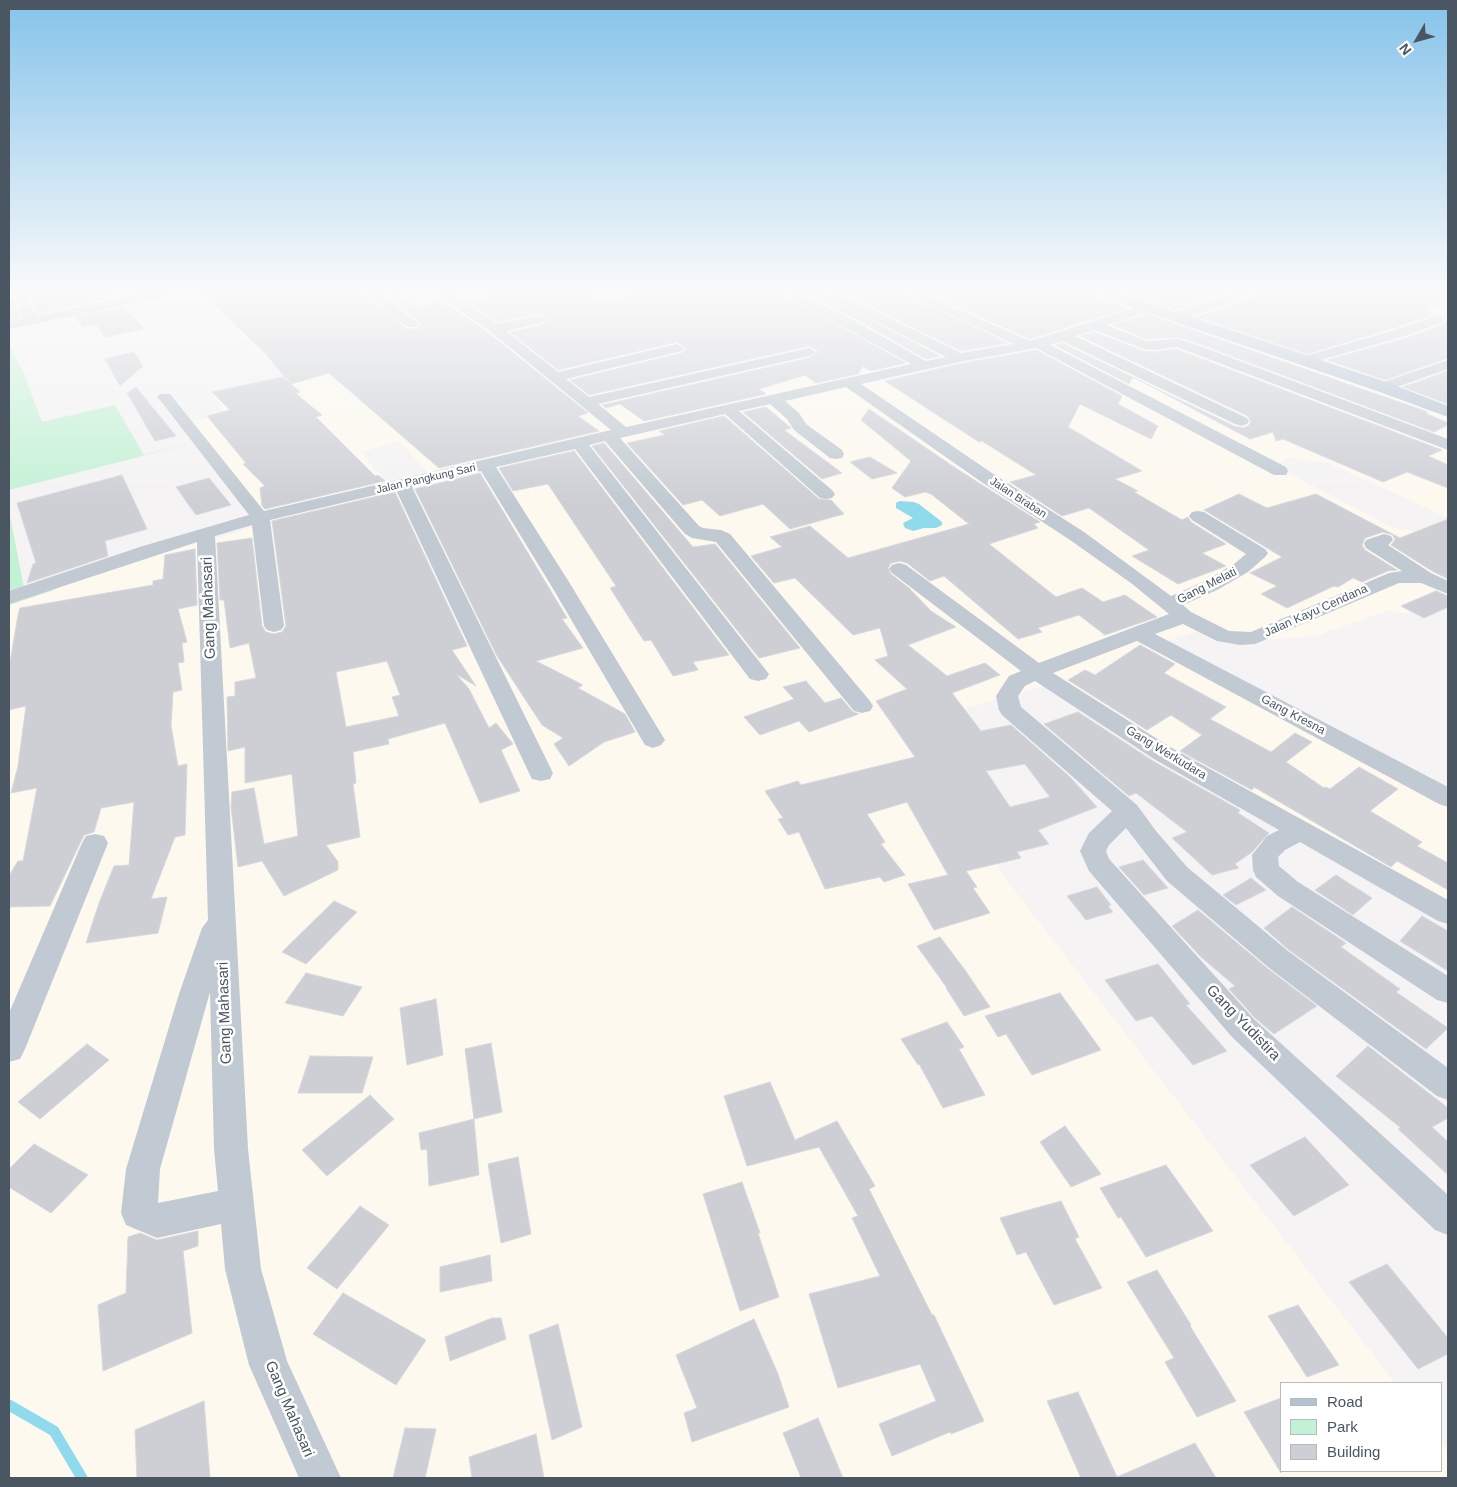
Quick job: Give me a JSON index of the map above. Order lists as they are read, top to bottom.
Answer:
{
  "streets": {
    "street": [
      "Jalan Pangkung Sari",
      "Jalan Braban",
      "Gang Melati",
      "Gang Mahasari",
      "Jalan Kayu Cendana",
      "Gang Kresna",
      "Gang Werkudara",
      "Gang Yudistira"
    ]
  },
  "crossings": [
    ["Jalan Pangkung Sari", "Jalan Braban"],
    ["Jalan Pangkung Sari", "Gang Mahasari"],
    ["Jalan Braban", "Gang Melati"],
    ["Jalan Braban", "Jalan Kayu Cendana"],
    ["Gang Melati", "Jalan Kayu Cendana"]
  ],
  "legend": ["Road", "Park", "Building"],
  "north": "bottom left"
}
